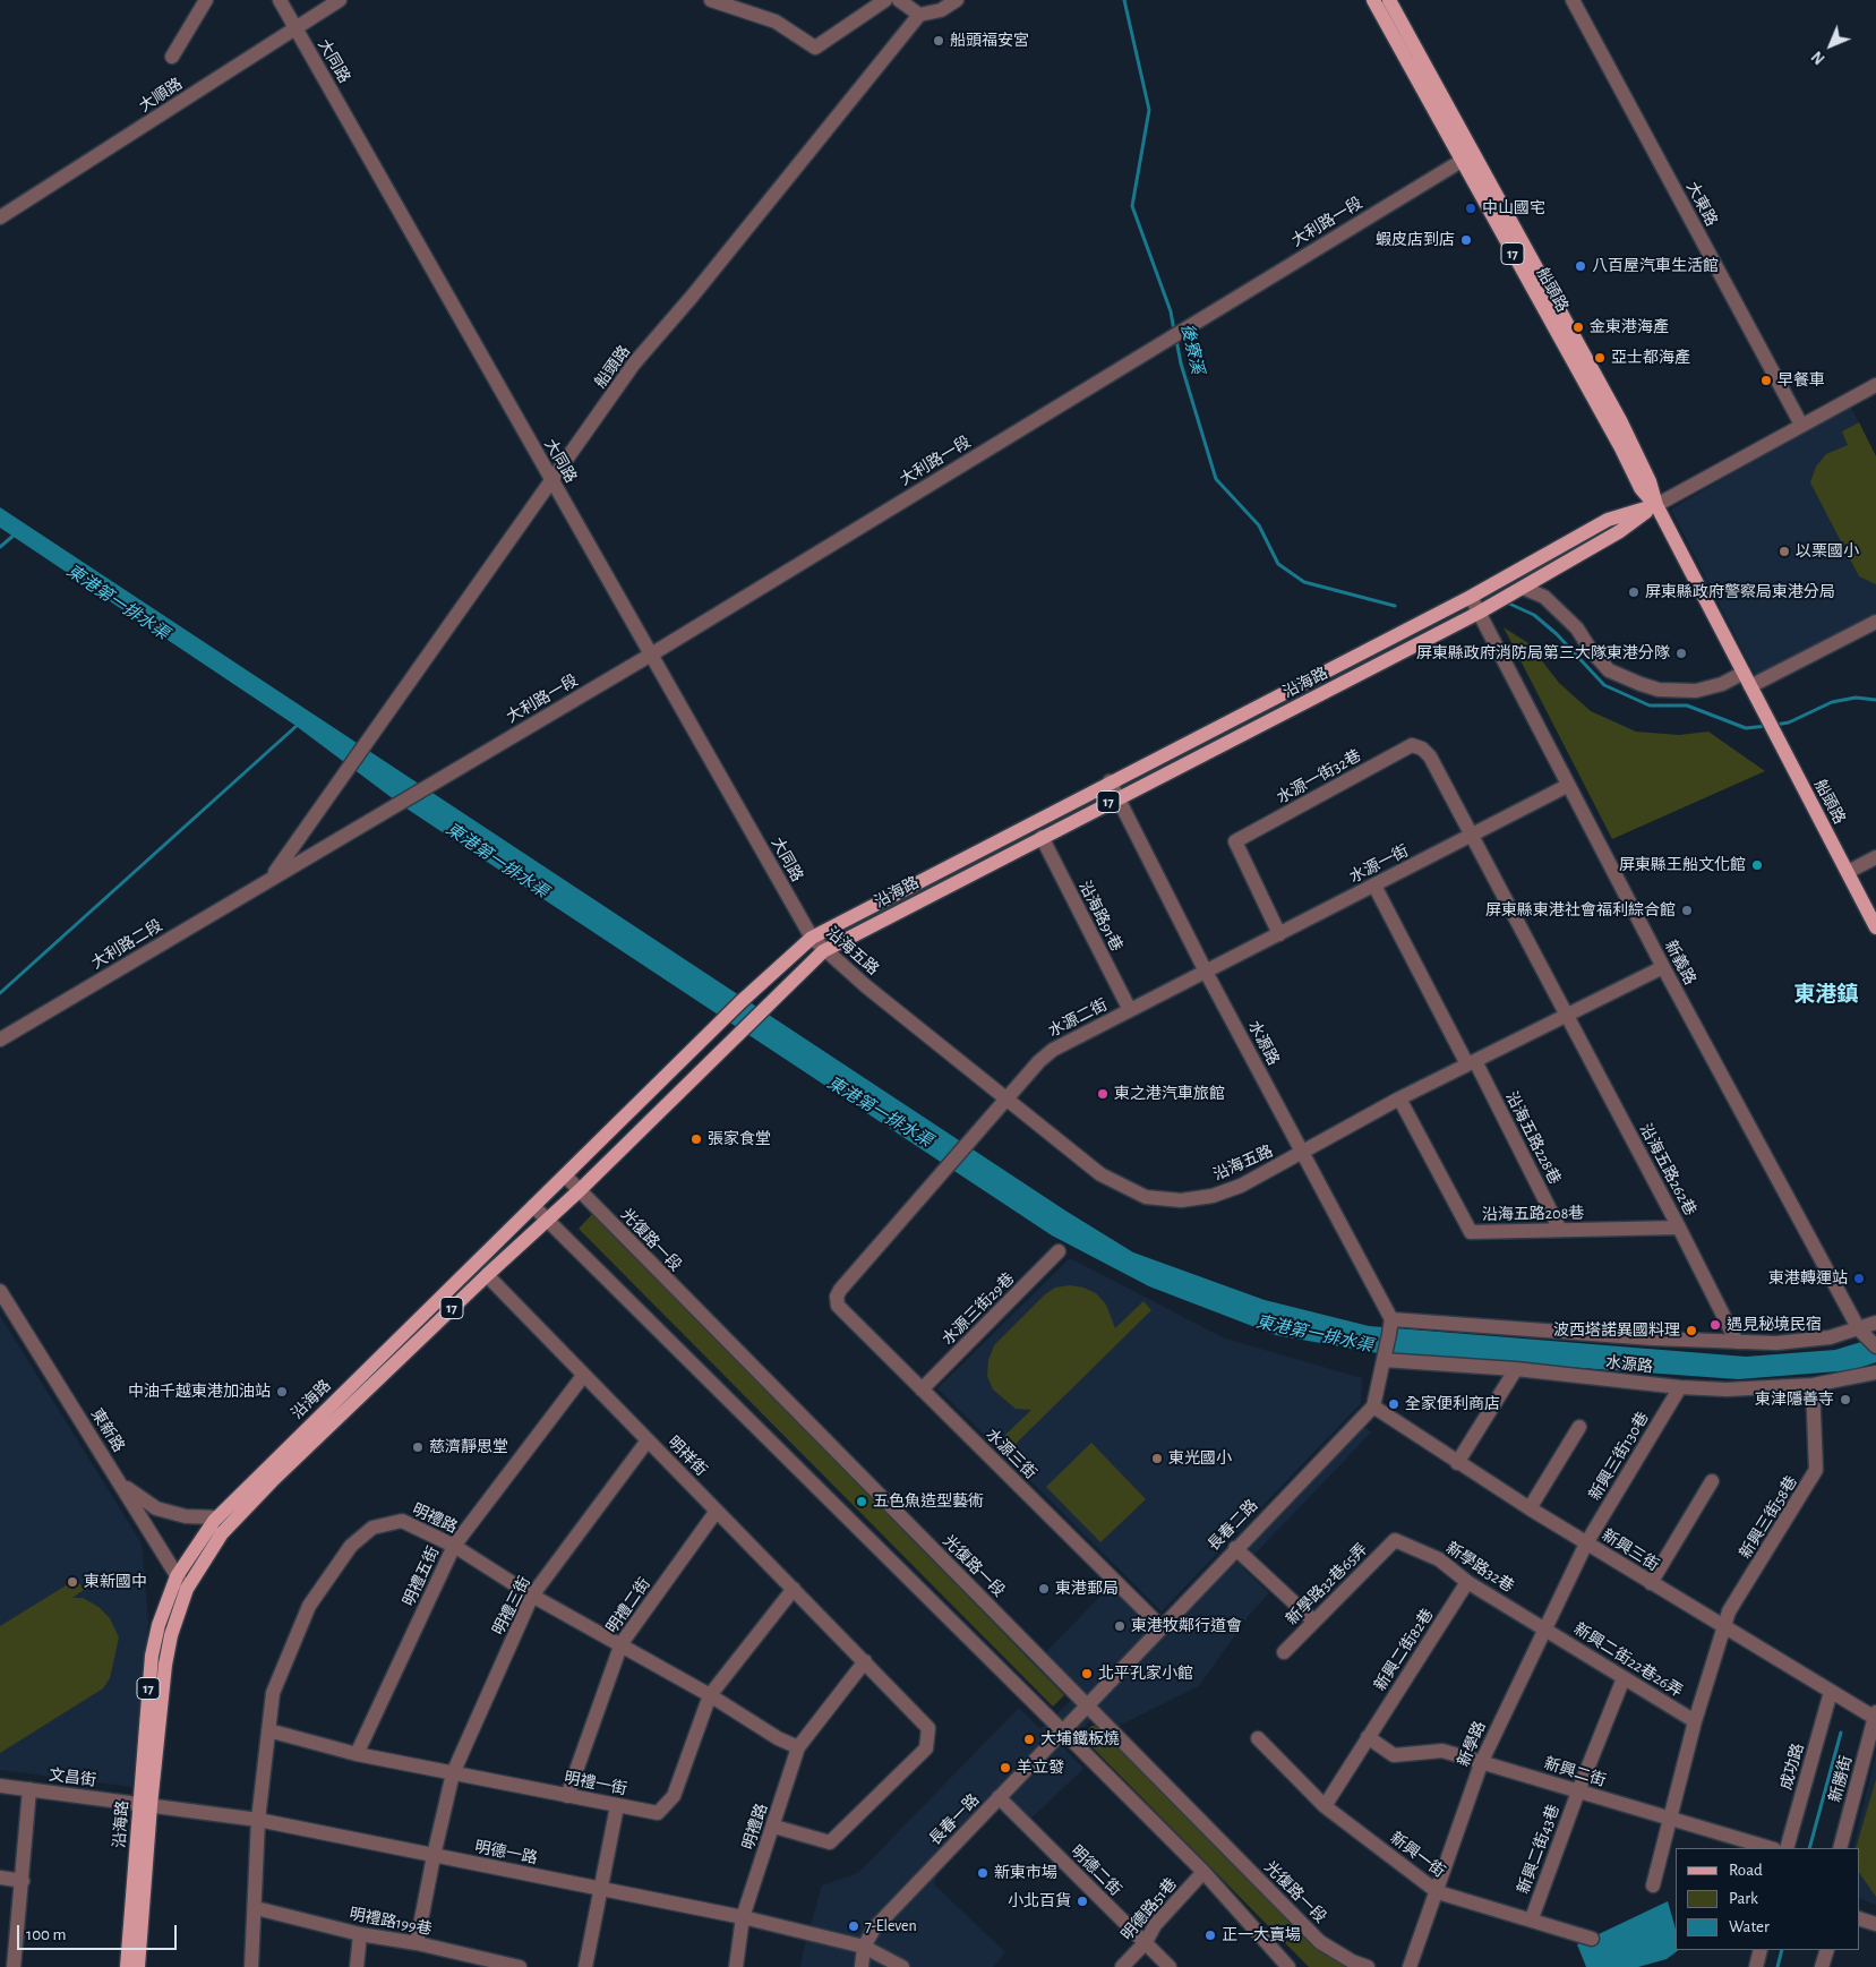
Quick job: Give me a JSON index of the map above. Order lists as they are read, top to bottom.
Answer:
{
  "streets": {
    "main road": ["17", "船頭路", "沿海路"],
    "street": [
      "大同路",
      "大順路",
      "大東路",
      "大利路一段",
      "水源一街32巷",
      "水源一街",
      "沿海路91巷",
      "大利路二段",
      "沿海五路",
      "新義路",
      "水源二街",
      "水源路",
      "沿海五路228巷",
      "沿海五路262巷",
      "沿海五路208巷",
      "光復路一段",
      "水源三街29巷",
      "東新路",
      "水源三街",
      "明祥街",
      "新興三街130巷",
      "新興三街58巷",
      "明禮路",
      "長春二路",
      "新興三街",
      "新學路32巷",
      "明禮五街",
      "新學路32巷65弄",
      "明禮三街",
      "明禮二街",
      "新興二街82巷",
      "新興二街22巷26弄",
      "新學路",
      "成功路",
      "新興二街",
      "文昌街",
      "新勝街",
      "明禮一街",
      "長春一路",
      "新興二街43巷",
      "明德一路",
      "新興一街",
      "明德二街",
      "明德路51巷",
      "明禮路199巷"
    ]
  },
  "crossings": [
    ["大同路", "大順路"],
    ["大同路", "大利路一段"],
    ["大同路", "船頭路"],
    ["大同路", "沿海路"],
    ["大同路", "沿海五路"],
    ["大利路一段", "船頭路"],
    ["大利路一段", "大利路二段"],
    ["17", "船頭路"],
    ["17", "沿海路"],
    ["17", "新義路"],
    ["船頭路", "沿海路"],
    ["船頭路", "大利路二段"],
    ["沿海路", "沿海路91巷"],
    ["沿海路", "沿海五路"],
    ["沿海路", "新義路"],
    ["沿海路", "水源路"],
    ["沿海路", "光復路一段"],
    ["沿海路", "東新路"],
    ["沿海路", "明祥街"],
    ["沿海路", "文昌街"],
    ["沿海路", "明德一路"],
    ["水源一街32巷", "水源一街"],
    ["水源一街32巷", "沿海五路262巷"],
    ["水源一街", "新義路"],
    ["水源一街", "水源二街"],
    ["水源一街", "水源路"],
    ["水源一街", "沿海五路228巷"],
    ["水源一街", "沿海五路262巷"],
    ["沿海路91巷", "水源二街"],
    ["沿海五路", "新義路"],
    ["沿海五路", "水源二街"],
    ["沿海五路", "水源路"],
    ["沿海五路", "沿海五路228巷"],
    ["沿海五路", "沿海五路262巷"],
    ["沿海五路", "沿海五路208巷"],
    ["新義路", "水源路"],
    ["水源二街", "水源路"],
    ["水源二街", "水源三街"],
    ["水源路", "沿海五路262巷"],
    ["水源路", "新興三街130巷"],
    ["水源路", "新興三街58巷"],
    ["沿海五路228巷", "沿海五路208巷"],
    ["沿海五路262巷", "沿海五路208巷"],
    ["光復路一段", "長春二路"],
    ["光復路一段", "長春一路"],
    ["水源三街29巷", "水源三街"],
    ["水源三街", "長春二路"],
    ["明祥街", "明禮路"],
    ["明祥街", "明禮五街"],
    ["明祥街", "明禮三街"],
    ["明祥街", "明禮二街"],
    ["明祥街", "明禮一街"],
    ["新興三街130巷", "新興三街"],
    ["新興三街130巷", "新學路"],
    ["新興三街58巷", "新興三街"],
    ["新興三街58巷", "新興二街22巷26弄"],
    ["明禮路", "明禮五街"],
    ["明禮路", "明禮三街"],
    ["明禮路", "明禮二街"],
    ["明禮路", "明禮一街"],
    ["明禮路", "明德一路"],
    ["明禮路", "明禮路199巷"],
    ["長春二路", "新興三街"],
    ["長春二路", "長春一路"],
    ["新興三街", "新興二街22巷26弄"],
    ["新興三街", "新學路"],
    ["新興三街", "成功路"],
    ["新興三街", "新勝街"],
    ["新學路32巷", "新學路32巷65弄"],
    ["新學路32巷", "新興二街82巷"],
    ["新學路32巷", "新興二街22巷26弄"],
    ["新學路32巷", "新學路"],
    ["明禮五街", "明禮一街"],
    ["明禮三街", "明禮一街"],
    ["明禮三街", "明德一路"],
    ["明禮三街", "明禮路199巷"],
    ["明禮二街", "明禮一街"],
    ["新興二街82巷", "新興二街"],
    ["新興二街82巷", "新興一街"],
    ["新興二街22巷26弄", "新學路"],
    ["新興二街22巷26弄", "新興二街"],
    ["新興二街22巷26弄", "新興二街43巷"],
    ["新學路", "新興二街"],
    ["新學路", "新興一街"],
    ["新興二街", "新興二街43巷"],
    ["文昌街", "明德一路"],
    ["長春一路", "明德一路"],
    ["長春一路", "明德二街"],
    ["新興二街43巷", "新興一街"],
    ["明德二街", "明德路51巷"]
  ],
  "districts": ["東港鎮"],
  "water": ["後寮溪", "東港第一排水渠"],
  "places": [
    "船頭福安宮",
    "中山國宅",
    "蝦皮店到店",
    "八百屋汽車生活館",
    "金東港海產",
    "亞士都海產",
    "早餐車",
    "以栗國小",
    "屏東縣政府警察局東港分局",
    "屏東縣政府消防局第三大隊東港分隊",
    "屏東縣王船文化館",
    "屏東縣東港社會福利綜合館",
    "東之港汽車旅館",
    "張家食堂",
    "東港轉運站",
    "遇見秘境民宿",
    "波西塔諾異國料理",
    "中油千越東港加油站",
    "東津隱善寺",
    "全家便利商店",
    "慈濟靜思堂",
    "東光國小",
    "五色魚造型藝術",
    "東新國中",
    "東港郵局",
    "東港牧鄰行道會",
    "北平孔家小館",
    "大埔鐵板燒",
    "羊立發",
    "新東市場",
    "小北百貨",
    "7-Eleven",
    "正一大賣場"
  ],
  "legend": ["Road", "Park", "Water"],
  "scale_bar": "100 m",
  "north": "bottom left"
}
